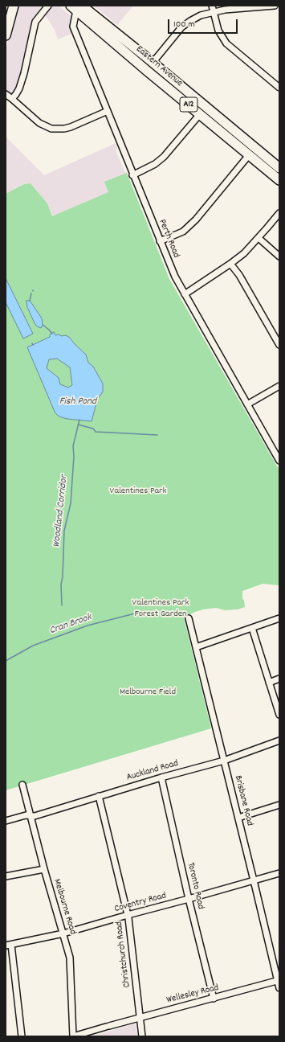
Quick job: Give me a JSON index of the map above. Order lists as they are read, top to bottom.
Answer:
{
  "streets": {
    "main road": ["Eastern Avenue", "A12"],
    "street": [
      "Perth Road",
      "Auckland Road",
      "Brisbane Road",
      "Toronto Road",
      "Coventry Road",
      "Melbourne Road",
      "Christchurch Road",
      "Wellesley Road"
    ]
  },
  "crossings": [
    ["Eastern Avenue", "Perth Road"],
    ["Auckland Road", "Brisbane Road"],
    ["Auckland Road", "Toronto Road"],
    ["Auckland Road", "Melbourne Road"],
    ["Auckland Road", "Christchurch Road"],
    ["Brisbane Road", "Coventry Road"],
    ["Brisbane Road", "Wellesley Road"],
    ["Toronto Road", "Coventry Road"],
    ["Toronto Road", "Wellesley Road"],
    ["Coventry Road", "Melbourne Road"],
    ["Coventry Road", "Christchurch Road"],
    ["Melbourne Road", "Wellesley Road"],
    ["Christchurch Road", "Wellesley Road"]
  ],
  "water": ["Fish Pond", "Woodland Corridor", "Cran Brook"],
  "parks": ["Valentines Park", "Valentines Park Forest Garden", "Melbourne Field"],
  "scale_bar": "100 m"
}
